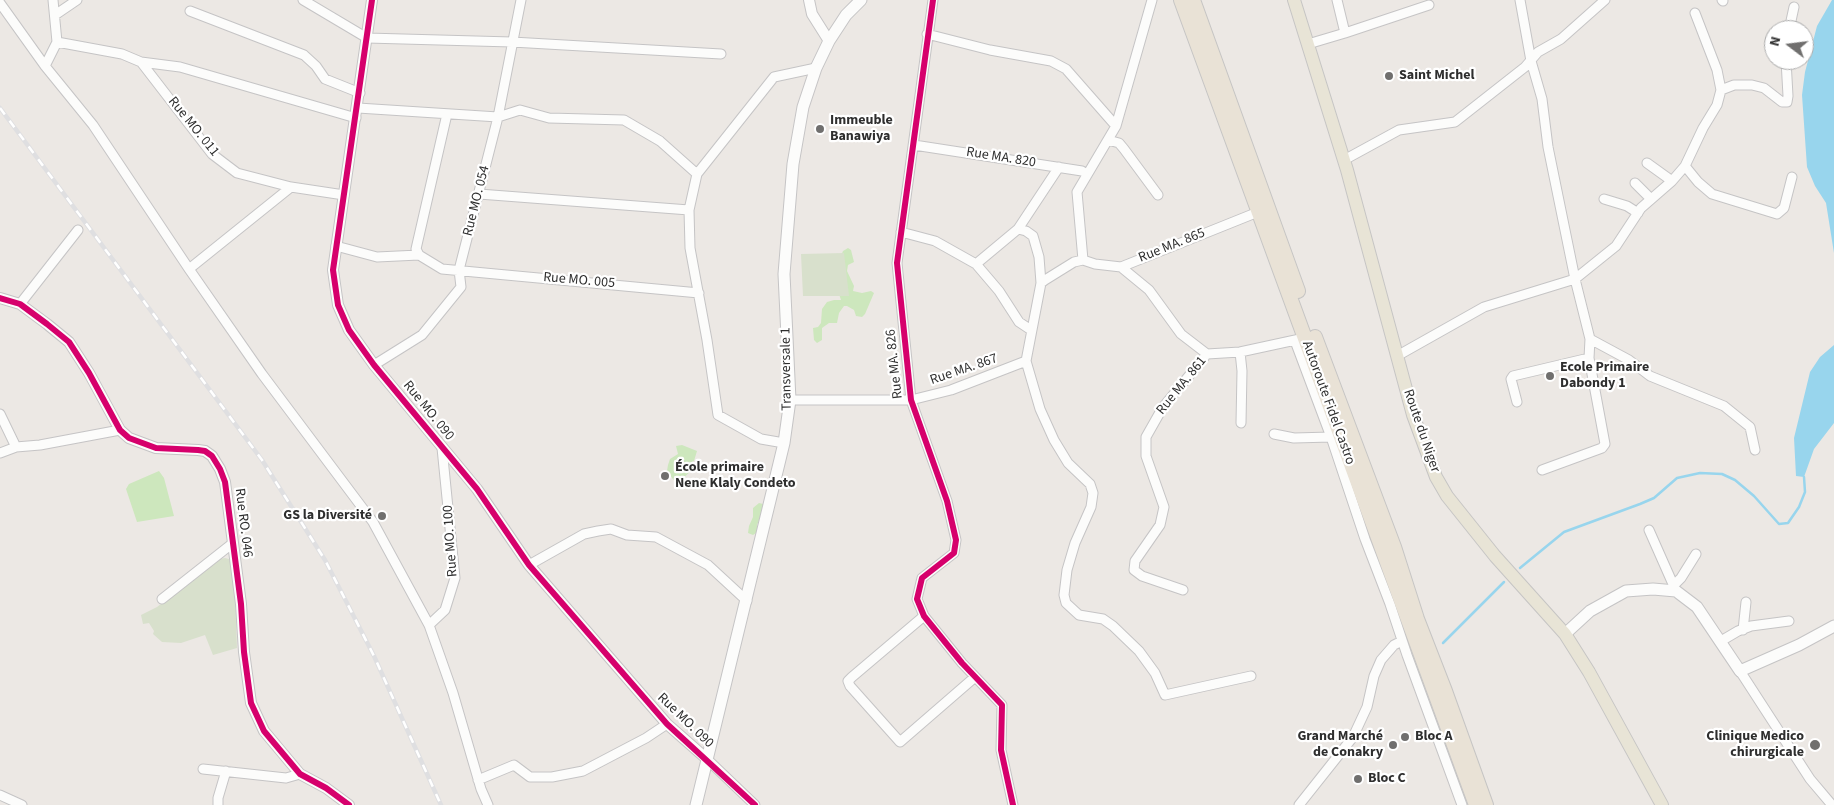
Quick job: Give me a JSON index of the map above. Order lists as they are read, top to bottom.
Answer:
{
  "streets": {
    "highway": ["Autoroute Fidel Castro"],
    "main road": ["Transversale 1", "Route du Niger"],
    "street": [
      "Rue MO. 011",
      "Rue MA. 820",
      "Rue MO. 054",
      "Rue MA. 865",
      "Rue MO. 005",
      "Rue MA. 826",
      "Rue MA. 867",
      "Rue MA. 861",
      "Rue MO. 090",
      "Rue RO. 046",
      "Rue MO. 100"
    ]
  },
  "crossings": [
    ["Rue MO. 011", "Rue MO. 090"],
    ["Rue MA. 820", "Rue MA. 826"],
    ["Rue MO. 054", "Rue MO. 005"],
    ["Rue MO. 054", "Rue MO. 090"],
    ["Rue MA. 865", "Autoroute Fidel Castro"],
    ["Rue MA. 826", "Rue MA. 867"],
    ["Transversale 1", "Rue MA. 867"],
    ["Transversale 1", "Rue MO. 090"],
    ["Rue MA. 861", "Autoroute Fidel Castro"],
    ["Rue MO. 090", "Rue MO. 100"]
  ],
  "places": [
    "Saint Michel",
    "Immeuble Banawiya",
    "Ecole Primaire Dabondy 1",
    "École primaire Nene Klaly Condeto",
    "GS la Diversité",
    "Bloc A",
    "Grand Marché de Conakry",
    "Clinique Medico chirurgicale",
    "Bloc C"
  ],
  "north": "left"
}
